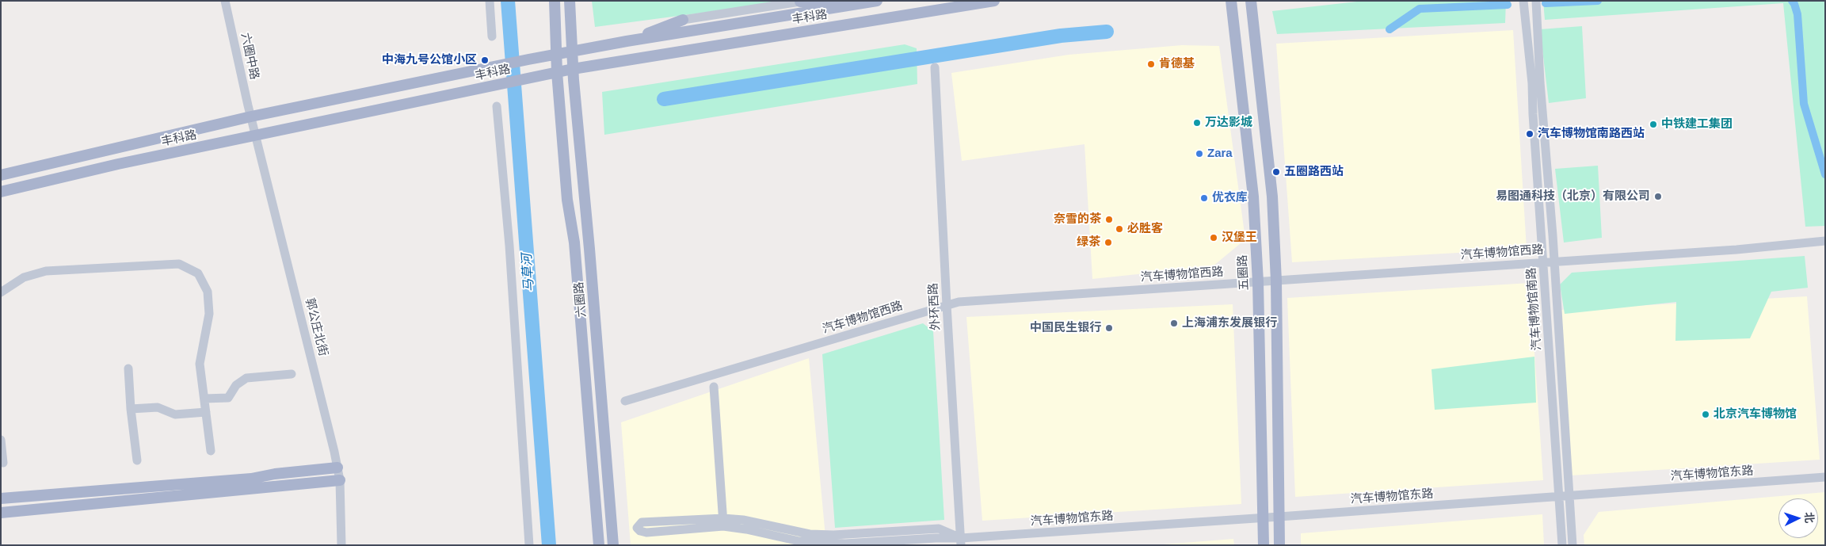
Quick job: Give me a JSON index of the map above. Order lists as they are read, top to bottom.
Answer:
{
  "streets": {
    "main road": ["丰科路", "五圈路", "六圈路"],
    "street": [
      "六圈中路",
      "汽车博物馆西路",
      "外环西路",
      "汽车博物馆南路",
      "郭公庄北街",
      "汽车博物馆东路"
    ]
  },
  "crossings": [
    ["丰科路", "六圈中路"],
    ["丰科路", "六圈路"],
    ["丰科路", "郭公庄北街"],
    ["六圈中路", "郭公庄北街"],
    ["汽车博物馆西路", "五圈路"],
    ["汽车博物馆西路", "外环西路"],
    ["汽车博物馆西路", "汽车博物馆南路"],
    ["五圈路", "汽车博物馆东路"],
    ["外环西路", "汽车博物馆东路"],
    ["汽车博物馆南路", "汽车博物馆东路"]
  ],
  "water": ["马草河"],
  "places": [
    "中海九号公馆小区",
    "肯德基",
    "万达影城",
    "中铁建工集团",
    "汽车博物馆南路西站",
    "Zara",
    "五圈路西站",
    "易图通科技（北京）有限公司",
    "优衣库",
    "奈雪的茶",
    "必胜客",
    "汉堡王",
    "绿茶",
    "上海浦东发展银行",
    "中国民生银行",
    "北京汽车博物馆"
  ],
  "north": "right"
}
